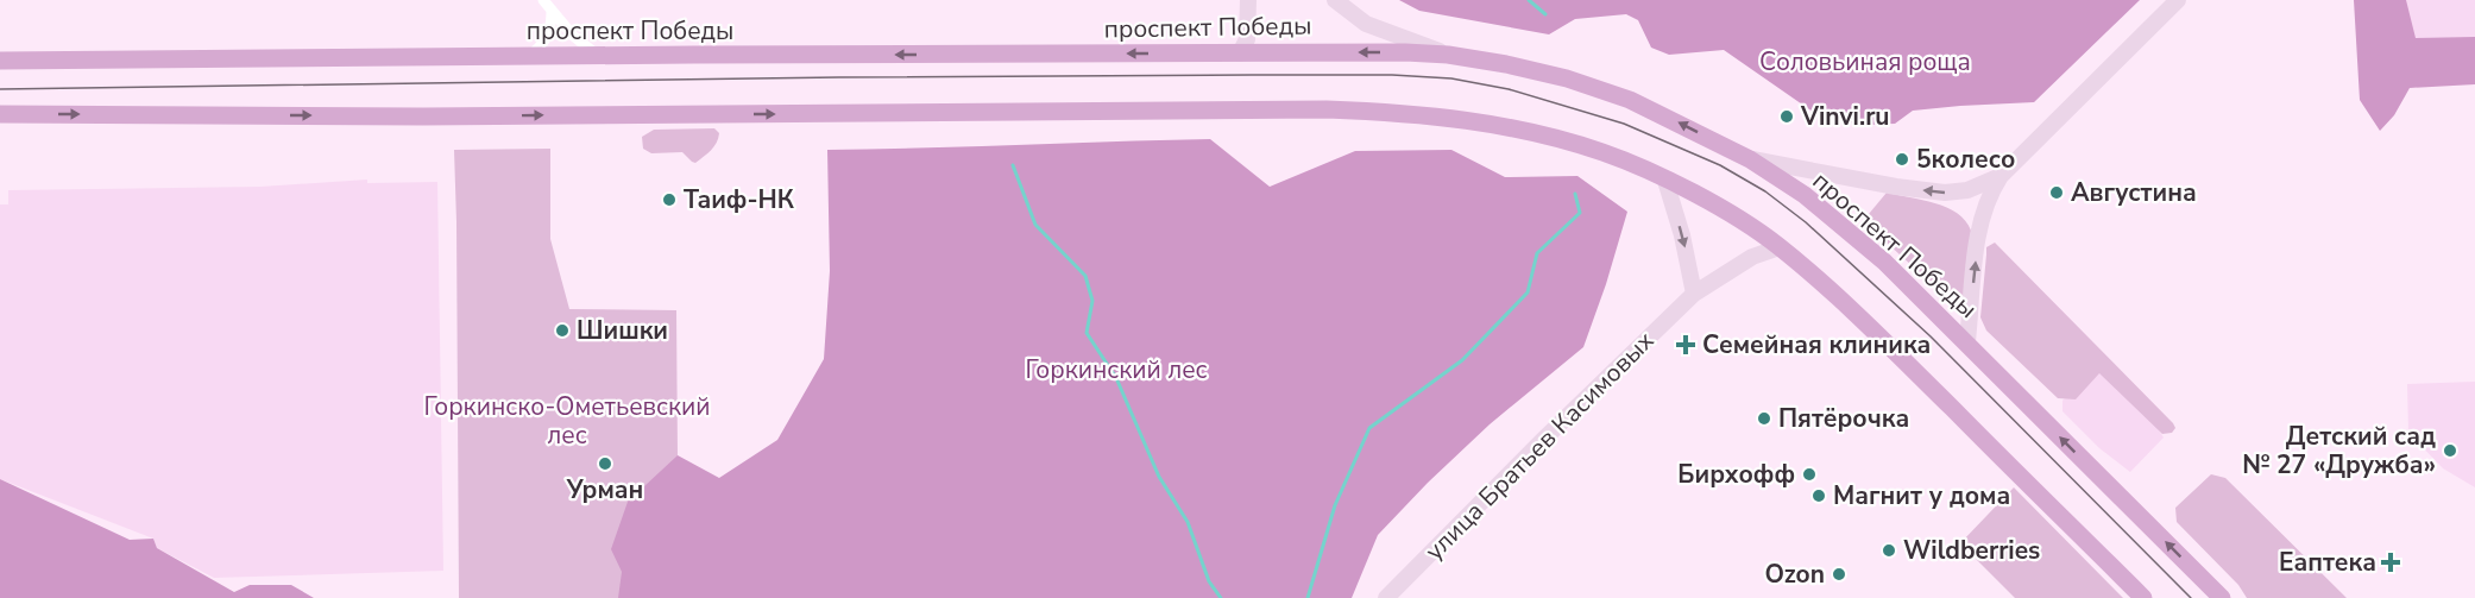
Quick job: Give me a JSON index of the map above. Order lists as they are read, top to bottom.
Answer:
{
  "streets": {
    "main road": ["проспект Победы"],
    "street": ["улица Братьев Касимовых"]
  },
  "parks": ["Соловьиная роща", "Горкинский лес", "Горкинско-Ометьевский лес"],
  "places": {
    "other": [
      "Vinvi.ru",
      "5колесо",
      "Августина",
      "Таиф-НК",
      "Шишки",
      "Пятёрочка",
      "Детский сад № 27 «Дружба»",
      "Урман",
      "Бирхофф",
      "Магнит у дома",
      "Wildberries",
      "Ozon"
    ],
    "health": ["Семейная клиника", "Еаптека"]
  }
}
